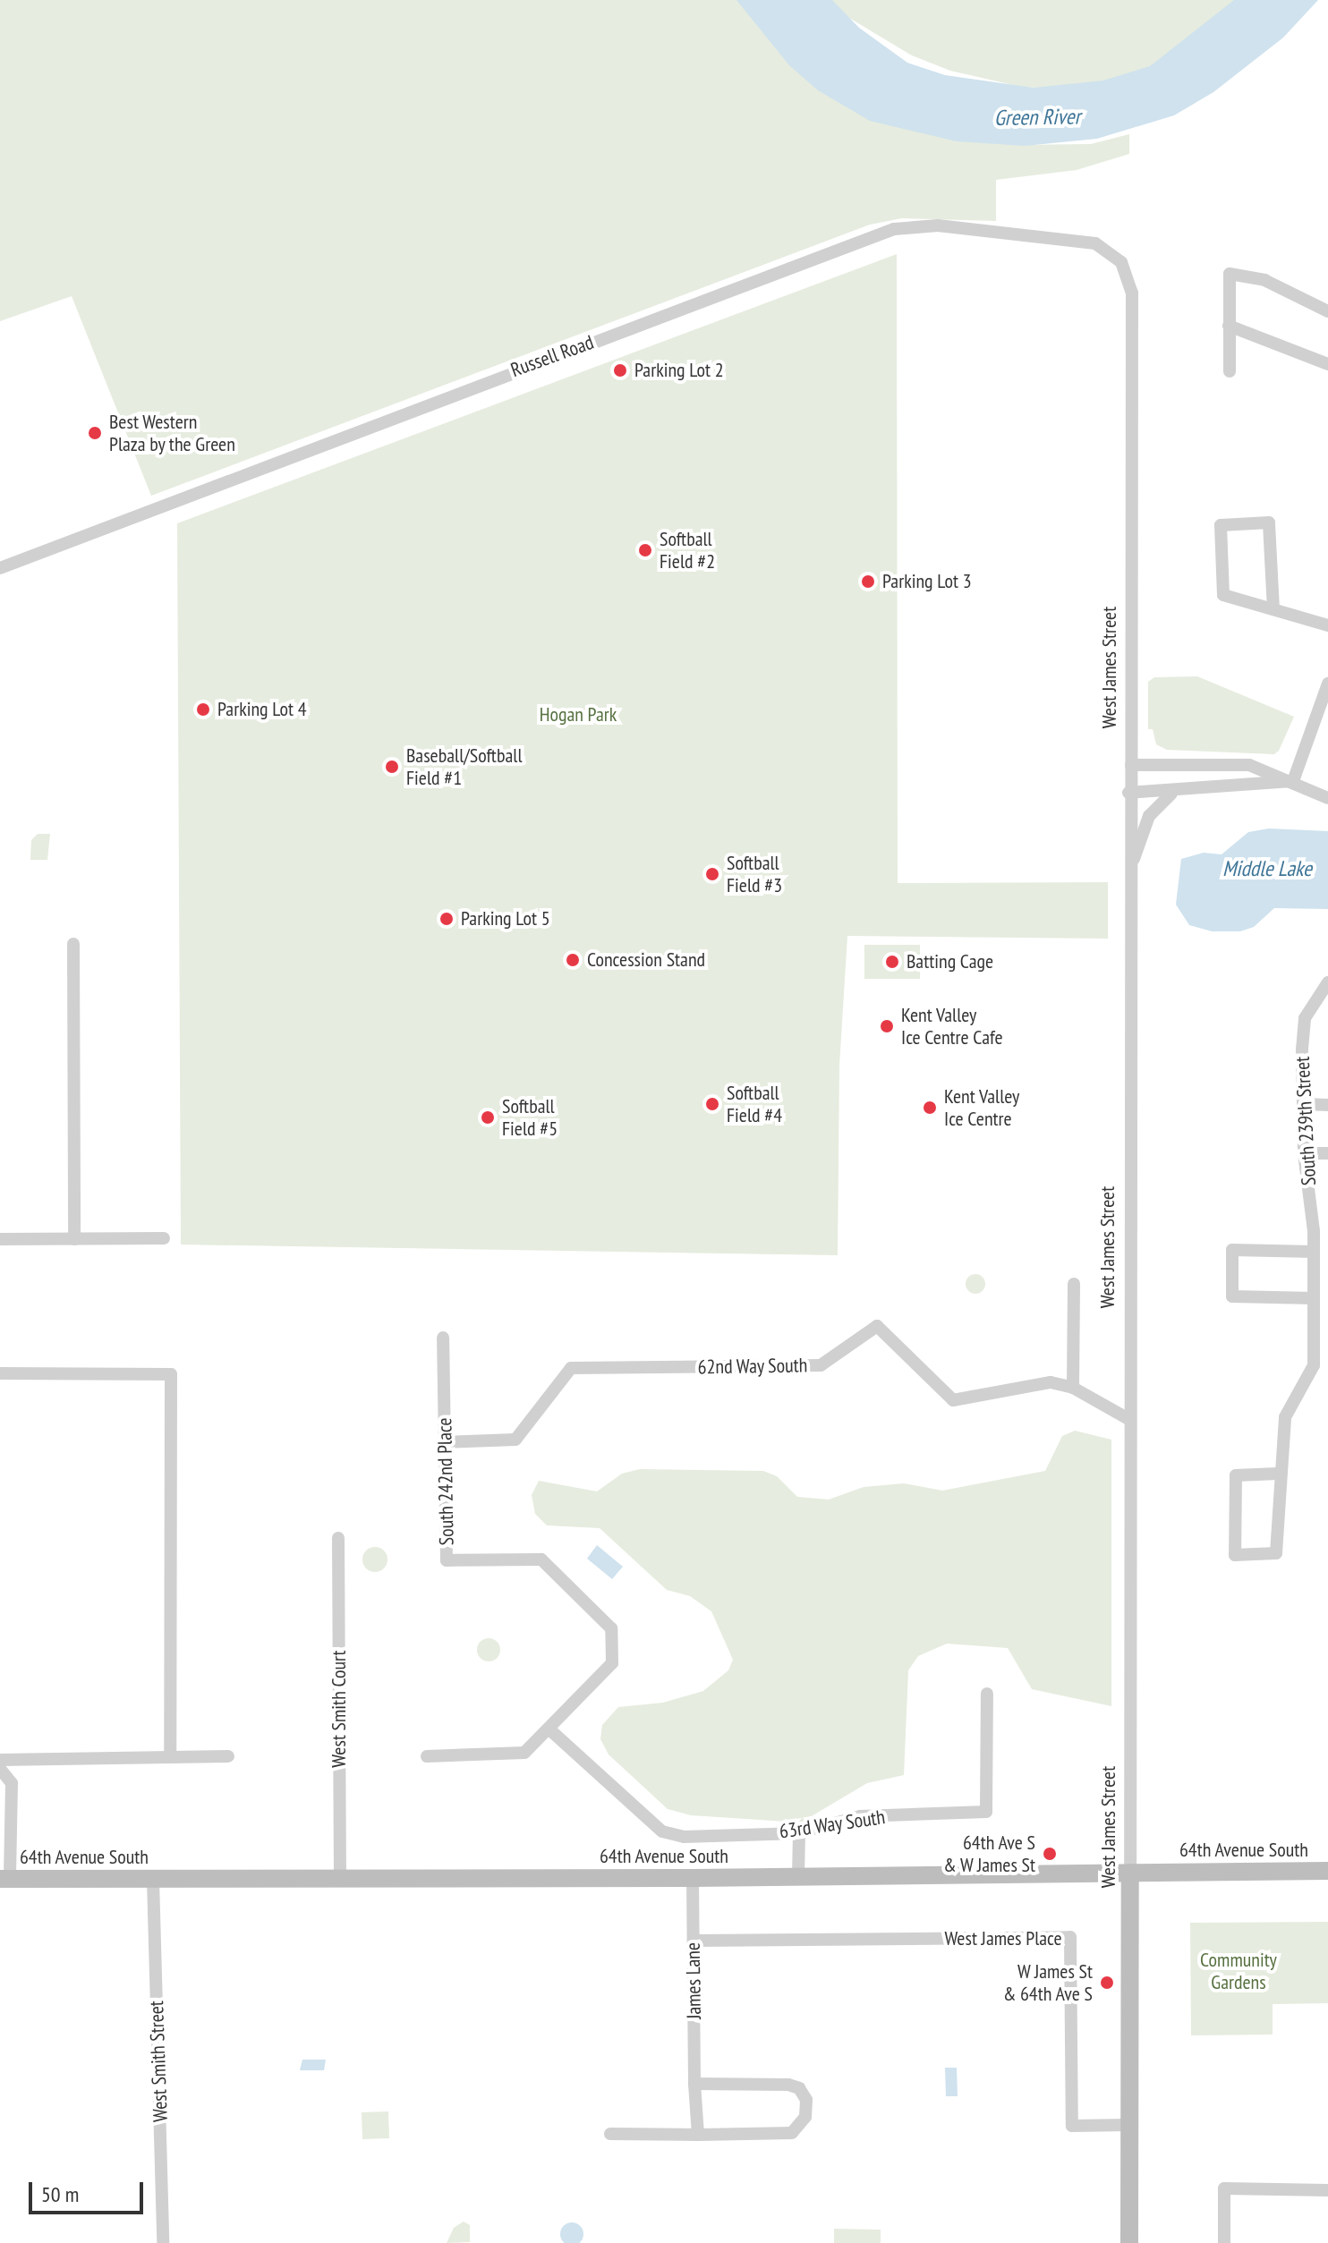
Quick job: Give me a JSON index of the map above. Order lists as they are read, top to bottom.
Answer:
{
  "streets": {
    "street": [
      "Russell Road",
      "West James Street",
      "South 239th Street",
      "62nd Way South",
      "South 242nd Place",
      "West Smith Court",
      "63rd Way South",
      "64th Avenue South",
      "West James Place",
      "James Lane",
      "West Smith Street"
    ]
  },
  "crossings": [
    ["Russell Road", "West James Street"],
    ["West James Street", "62nd Way South"],
    ["West James Street", "64th Avenue South"],
    ["West James Street", "West James Place"],
    ["62nd Way South", "South 242nd Place"],
    ["South 242nd Place", "63rd Way South"],
    ["West Smith Court", "64th Avenue South"],
    ["64th Avenue South", "James Lane"],
    ["64th Avenue South", "West Smith Street"],
    ["West James Place", "James Lane"]
  ],
  "water": ["Green River", "Middle Lake"],
  "parks": ["Hogan Park", "Community Gardens"],
  "places": [
    "Parking Lot 2",
    "Best Western Plaza by the Green",
    "Softball Field #2",
    "Parking Lot 3",
    "Parking Lot 4",
    "Baseball/Softball Field #1",
    "Softball Field #3",
    "Parking Lot 5",
    "Concession Stand",
    "Batting Cage",
    "Kent Valley Ice Centre Cafe",
    "Softball Field #4",
    "Kent Valley Ice Centre",
    "Softball Field #5",
    "64th Ave S & W James St",
    "W James St & 64th Ave S"
  ],
  "scale_bar": "50 m"
}
